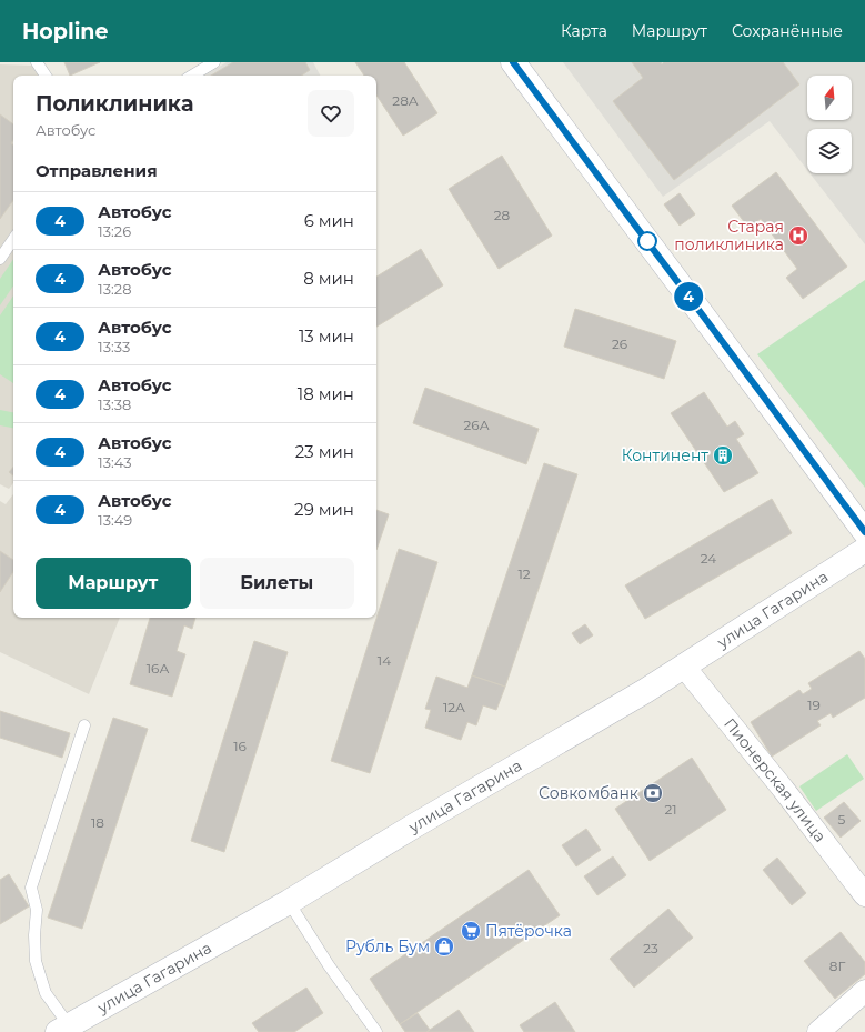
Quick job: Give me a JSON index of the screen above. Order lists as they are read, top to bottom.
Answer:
{
  "streets": {
    "main road": ["улица Гагарина"],
    "street": ["Пионерская улица"]
  },
  "crossings": [
    ["улица Гагарина", "Пионерская улица"]
  ],
  "places": {
    "hospital": ["Старая поликлиника"],
    "building": ["Континент"],
    "bank": ["Совкомбанк"],
    "supermarket": ["Пятёрочка"],
    "shop": ["Рубль Бум"]
  },
  "lines": ["bus line 4"],
  "house_numbers": [
    "28А",
    "28",
    "26",
    "26А",
    "24",
    "12",
    "14",
    "16А",
    "19",
    "12А",
    "16",
    "21",
    "5",
    "18",
    "23",
    "8Г"
  ],
  "north": "top",
  "page": {
    "header": "Hopline",
    "nav": ["Карта", "Маршрут", "Сохранённые"],
    "on_map": "4",
    "heading": [
      ["Поликлиника", "Автобус"],
      "Отправления"
    ],
    "list": [
      {
        "mark": "4",
        "name": "Автобус",
        "note": "13:26",
        "value": "6 мин"
      },
      {
        "mark": "4",
        "name": "Автобус",
        "note": "13:28",
        "value": "8 мин"
      },
      {
        "mark": "4",
        "name": "Автобус",
        "note": "13:33",
        "value": "13 мин"
      },
      {
        "mark": "4",
        "name": "Автобус",
        "note": "13:38",
        "value": "18 мин"
      },
      {
        "mark": "4",
        "name": "Автобус",
        "note": "13:43",
        "value": "23 мин"
      },
      {
        "mark": "4",
        "name": "Автобус",
        "note": "13:49",
        "value": "29 мин"
      }
    ],
    "buttons": ["Маршрут", "Билеты"]
  }
}
